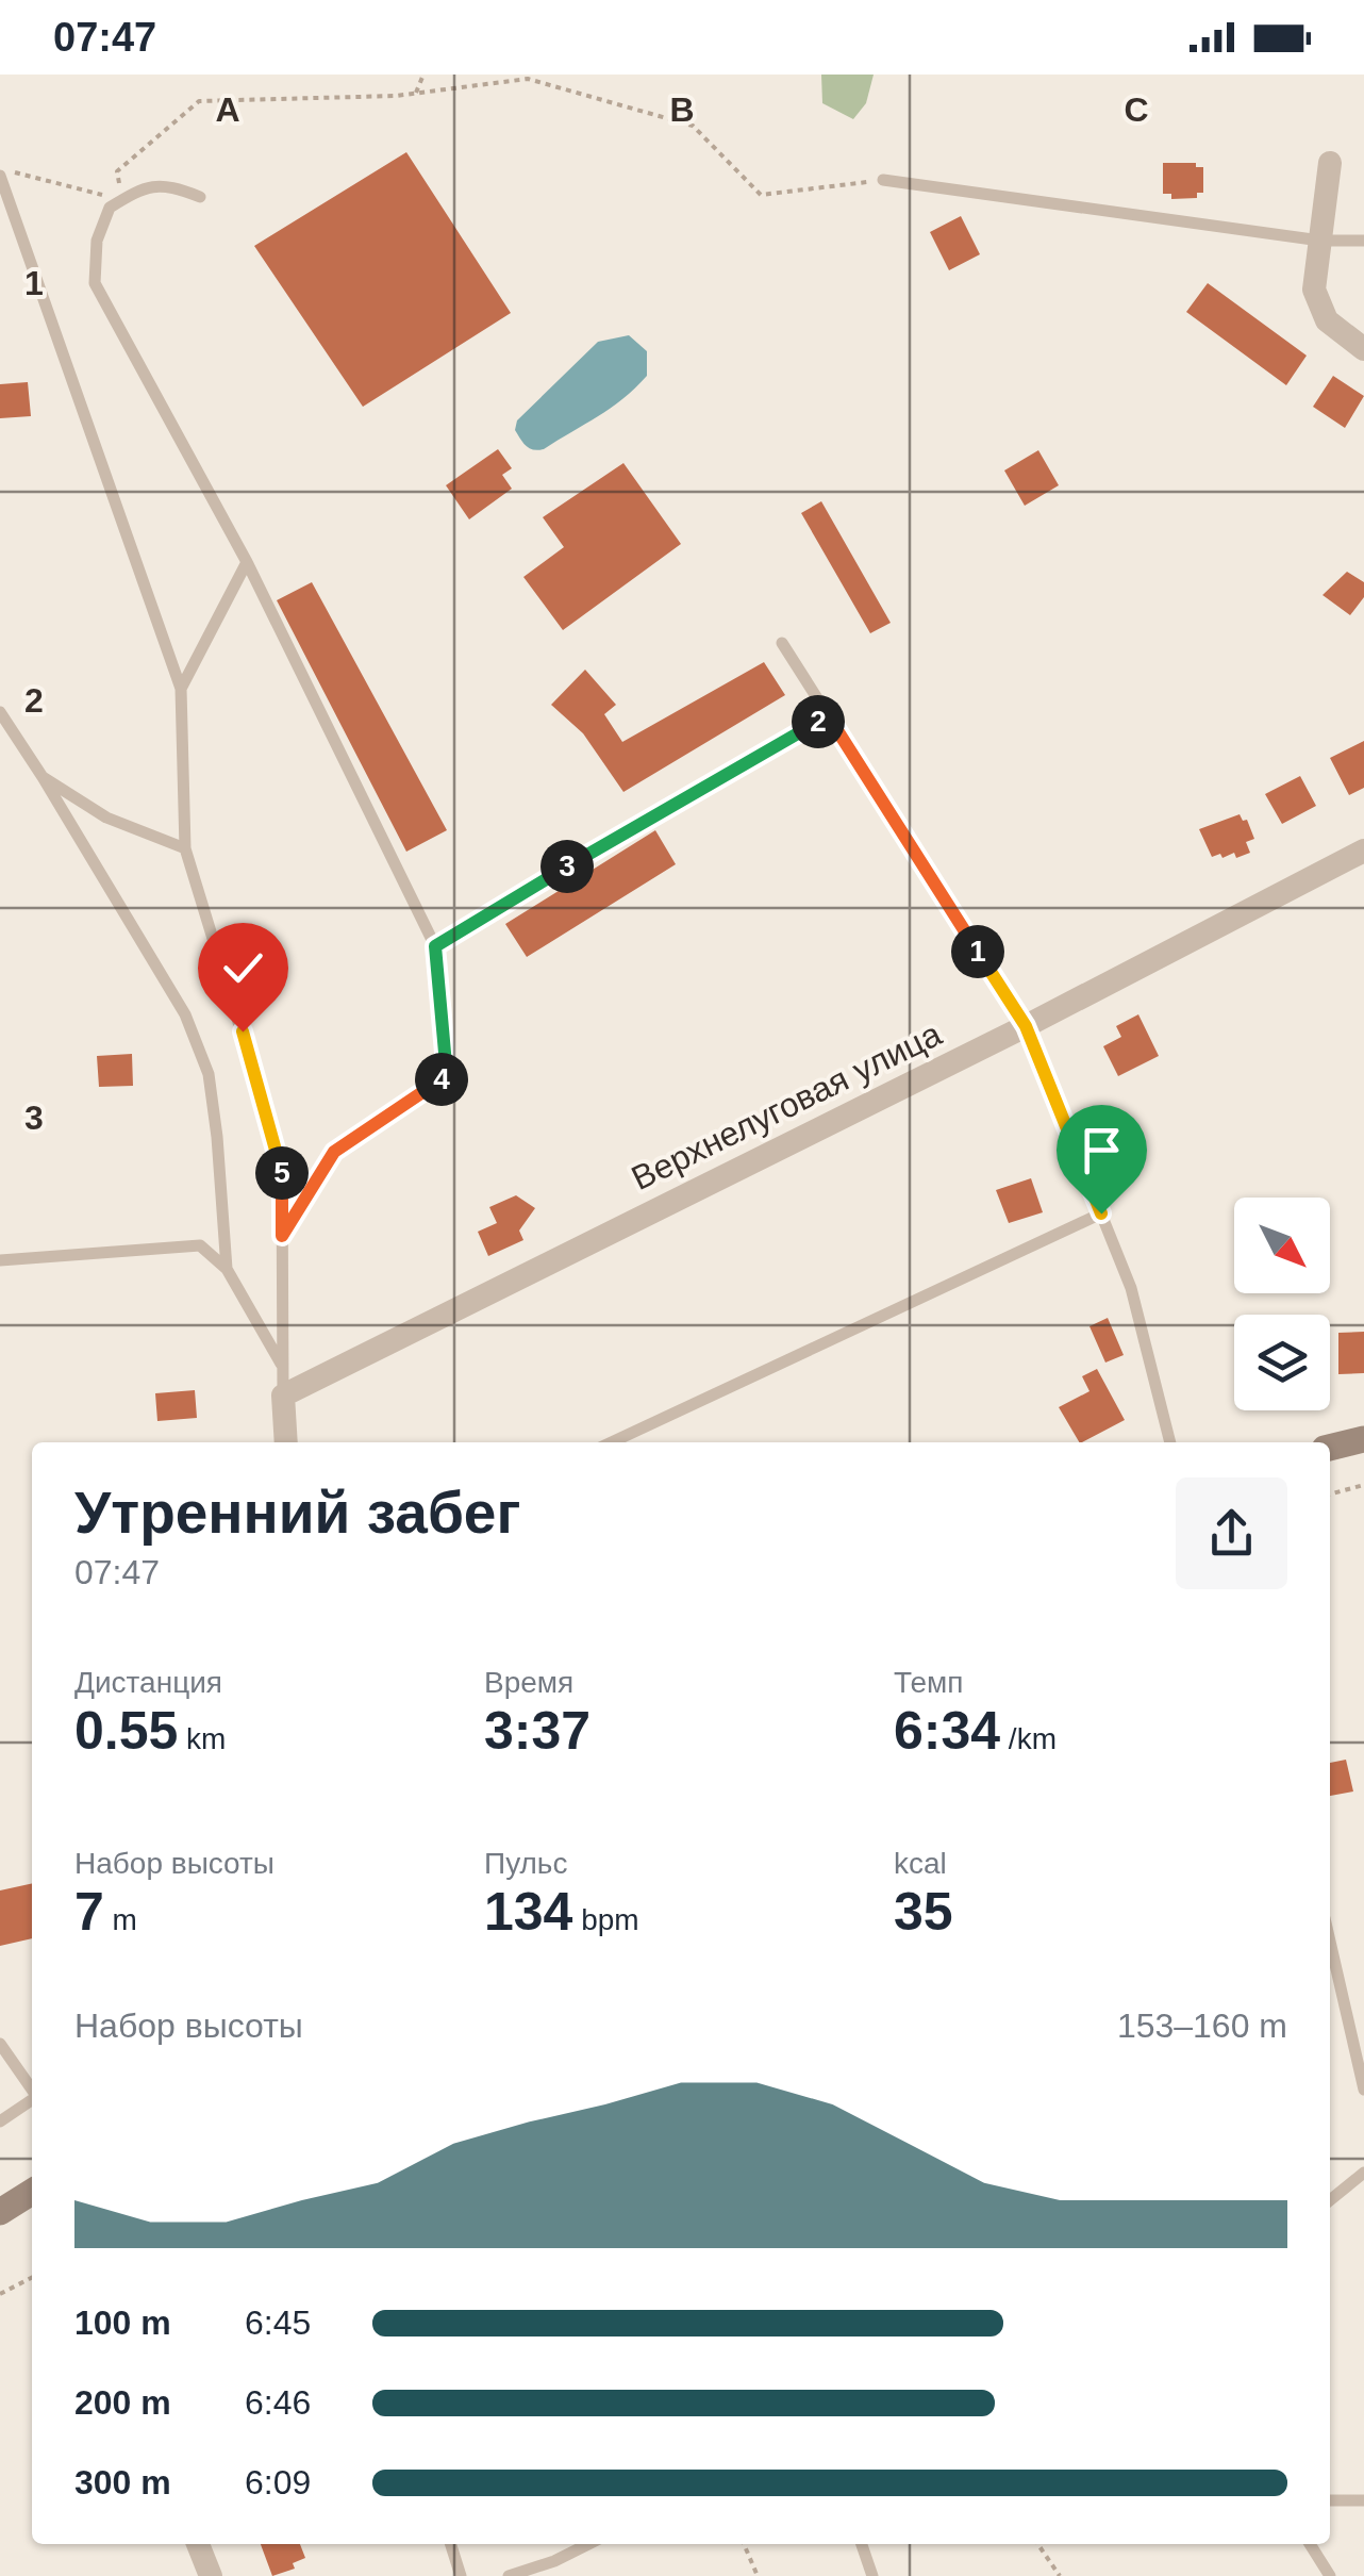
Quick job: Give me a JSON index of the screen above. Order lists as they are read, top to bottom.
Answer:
{
  "streets": {
    "street": ["Верхнелуговая улица"]
  },
  "north": "bottom right",
  "page": {
    "status": "07:47",
    "pins": [
      "2",
      "3",
      "1",
      "4",
      "5"
    ],
    "heading": ["Утренний забег", "07:47"],
    "stats": [
      ["Дистанция", "0.55 km"],
      ["Время", "3:37"],
      ["Темп", "6:34 /km"],
      ["Набор высоты", "7 m"],
      ["Пульс", "134 bpm"],
      ["kcal", "35"]
    ],
    "chart": ["Набор высоты", "153–160 m"],
    "list": [
      {
        "name": "100 m",
        "note": "6:45"
      },
      {
        "name": "200 m",
        "note": "6:46"
      },
      {
        "name": "300 m",
        "note": "6:09"
      }
    ]
  },
  "grid": {
    "columns": ["A", "B", "C"],
    "rows": ["1", "2", "3"]
  }
}
